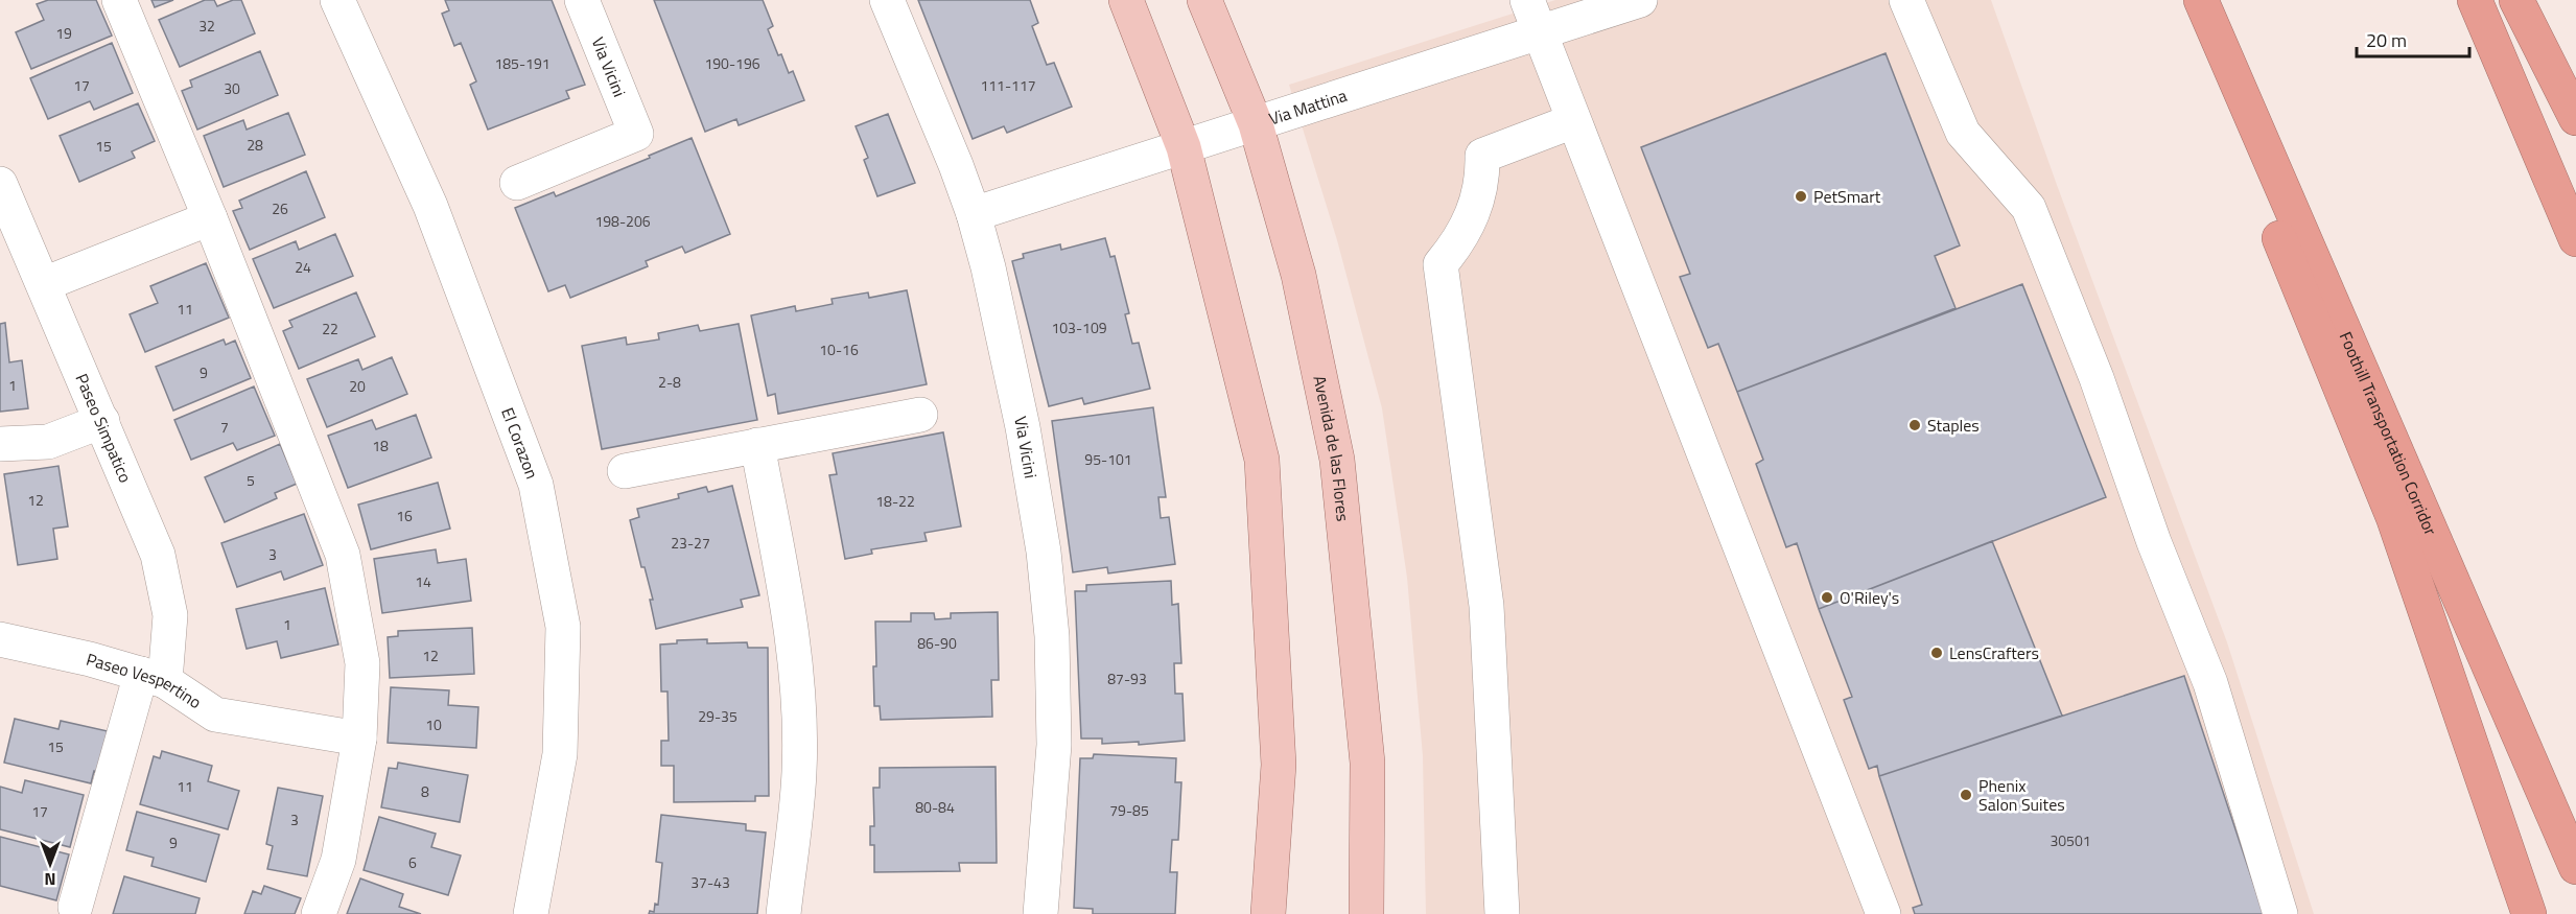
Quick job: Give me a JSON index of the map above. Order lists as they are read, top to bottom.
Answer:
{
  "streets": {
    "highway": ["Foothill Transportation Corridor"],
    "main road": ["Avenida de las Flores"],
    "street": [
      "Via Vicini",
      "Via Mattina",
      "Paseo Simpatico",
      "El Corazon",
      "Paseo Vespertino"
    ]
  },
  "crossings": [
    ["Via Vicini", "Via Mattina"],
    ["Via Mattina", "Avenida de las Flores"],
    ["Paseo Simpatico", "Paseo Vespertino"]
  ],
  "places": [
    "PetSmart",
    "Staples",
    "O'Riley's",
    "LensCrafters",
    "Phenix Salon Suites"
  ],
  "house_numbers": [
    "32",
    "19",
    "185-191",
    "190-196",
    "17",
    "111-117",
    "30",
    "28",
    "15",
    "26",
    "198-206",
    "24",
    "11",
    "103-109",
    "22",
    "10-16",
    "9",
    "2-8",
    "1",
    "20",
    "7",
    "18",
    "95-101",
    "5",
    "12",
    "18-22",
    "16",
    "23-27",
    "3",
    "14",
    "1",
    "86-90",
    "12",
    "87-93",
    "29-35",
    "10",
    "15",
    "11",
    "8",
    "80-84",
    "79-85",
    "17",
    "3",
    "30501",
    "9",
    "6",
    "37-43"
  ],
  "scale_bar": "20 m",
  "north": "bottom"
}
